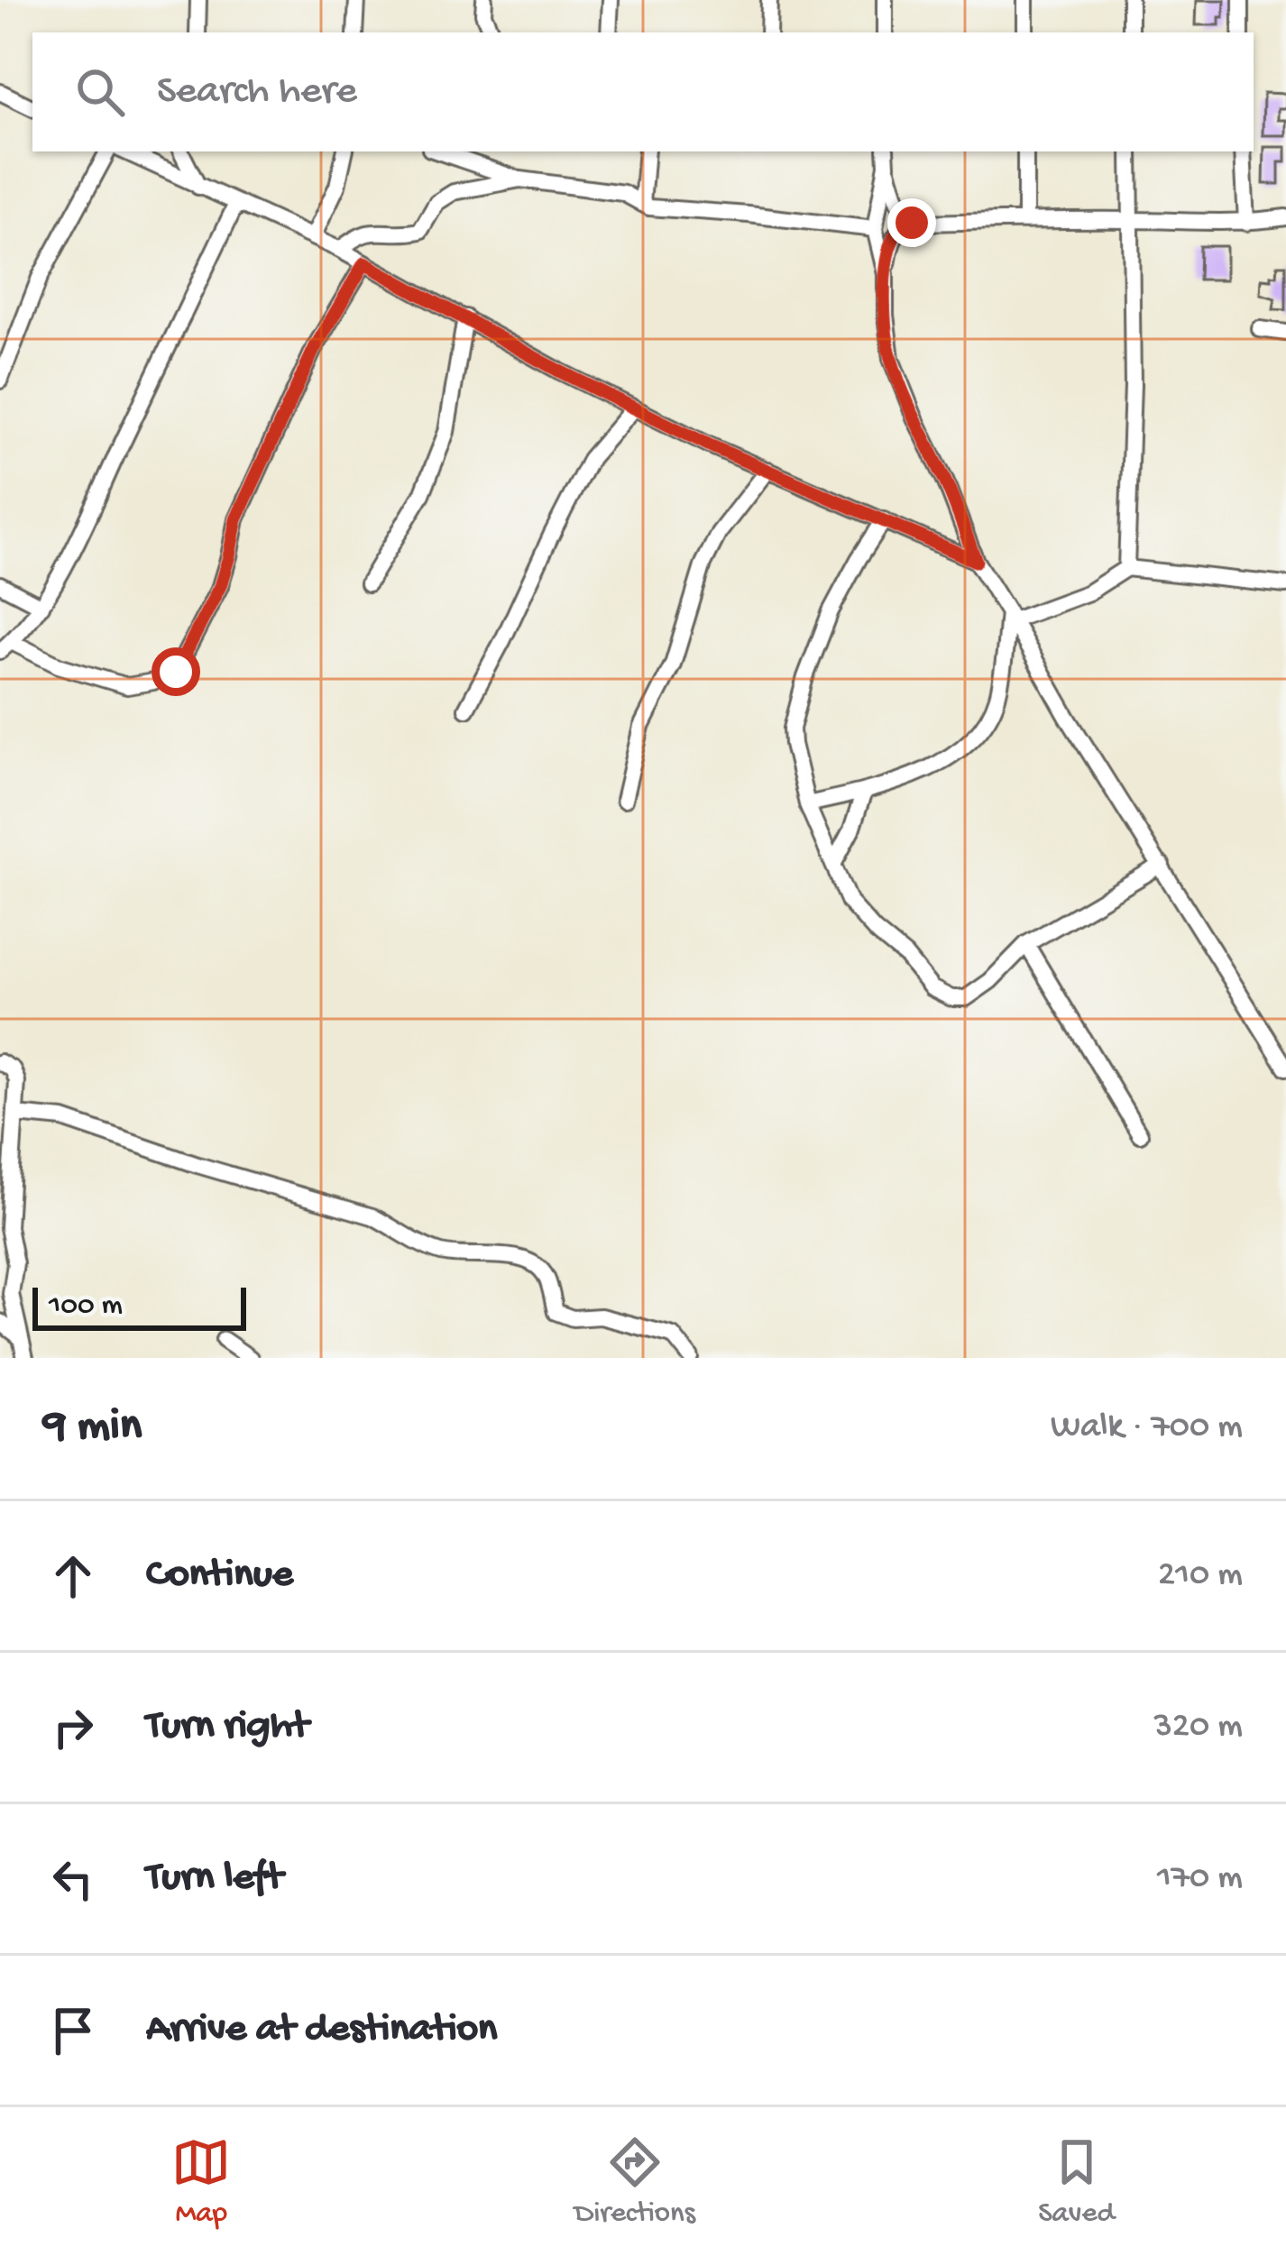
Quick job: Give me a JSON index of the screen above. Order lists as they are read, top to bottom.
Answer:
{
  "scale_bar": "100 m",
  "page": {
    "search": "Search here",
    "scale": "100 m",
    "heading": ["9 min", "Walk · 700 m"],
    "list": [
      ["Continue", "210 m"],
      ["Turn right", "320 m"],
      ["Turn left", "170 m"],
      "Arrive at destination"
    ],
    "nav": ["Map", "Directions", "Saved"]
  }
}
